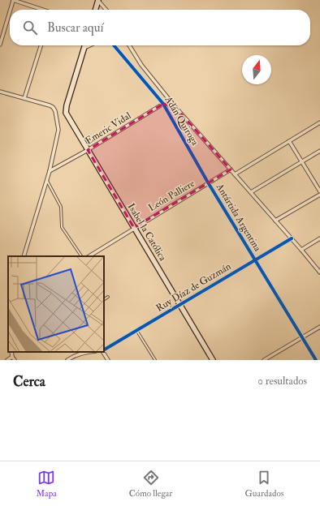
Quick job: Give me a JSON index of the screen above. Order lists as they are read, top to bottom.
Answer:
{
  "streets": {
    "main road": ["Isabel la Católica"],
    "street": [
      "Adán Quiroga",
      "Emeric Vidal",
      "León Palliere",
      "Antártida Argentina",
      "Ruy Díaz de Guzmán"
    ]
  },
  "crossings": [
    ["Adán Quiroga", "Emeric Vidal"],
    ["Adán Quiroga", "León Palliere"],
    ["Adán Quiroga", "Antártida Argentina"],
    ["Adán Quiroga", "Ruy Díaz de Guzmán"],
    ["Emeric Vidal", "Isabel la Católica"],
    ["León Palliere", "Antártida Argentina"],
    ["León Palliere", "Isabel la Católica"],
    ["Antártida Argentina", "Ruy Díaz de Guzmán"],
    ["Isabel la Católica", "Ruy Díaz de Guzmán"]
  ],
  "north": "top",
  "page": {
    "search": "Buscar aquí",
    "heading": ["Cerca", "0 resultados"],
    "nav": ["Mapa", "Cómo llegar", "Guardados"]
  }
}
